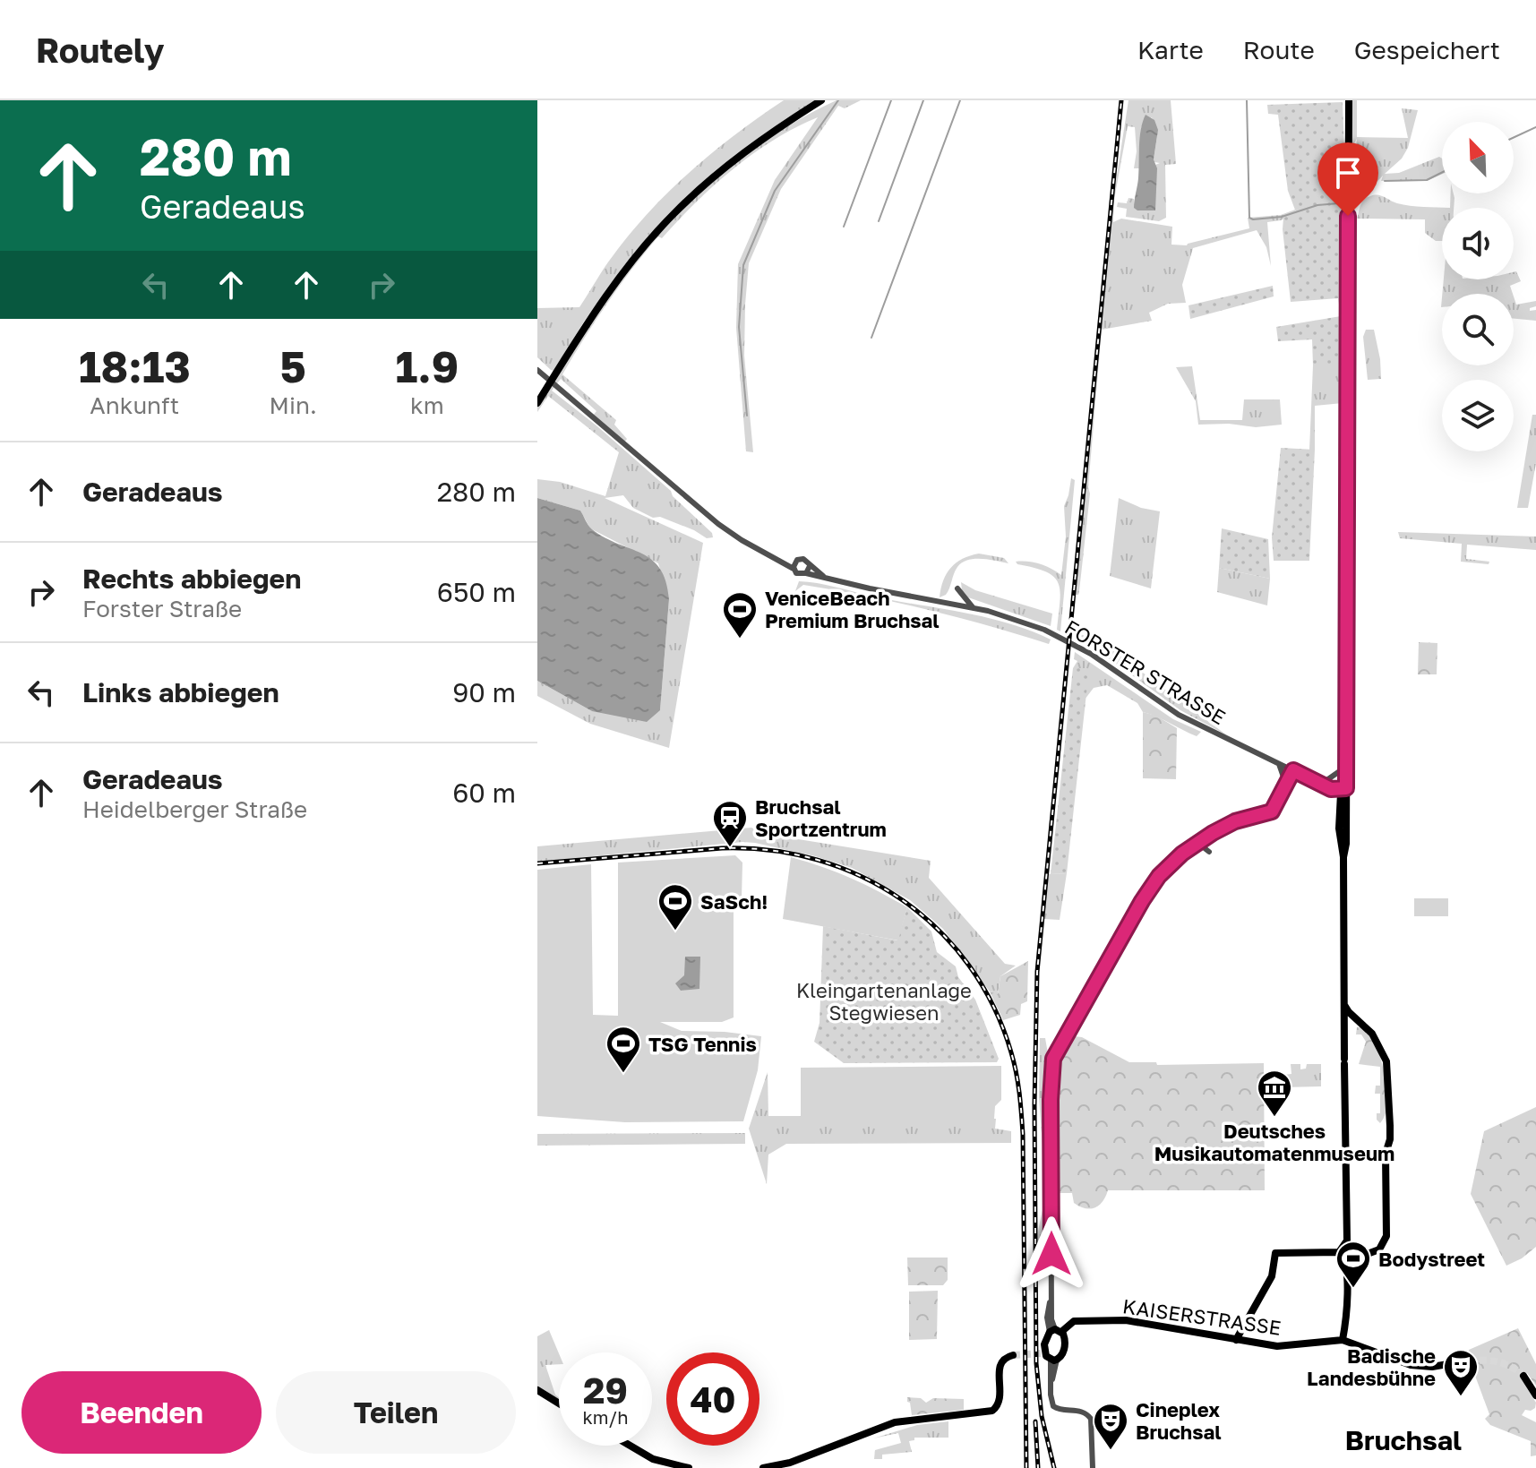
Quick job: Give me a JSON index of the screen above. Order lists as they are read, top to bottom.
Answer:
{
  "streets": {
    "main road": ["KAISERSTRASSE"],
    "street": ["FORSTER STRASSE"]
  },
  "districts": ["Bruchsal"],
  "parks": ["Kleingartenanlage Stegwiesen"],
  "places": {
    "sports": [
      "VeniceBeach Premium Bruchsal",
      "SaSch!",
      "TSG Tennis",
      "Bodystreet"
    ],
    "station": ["Bruchsal Sportzentrum"],
    "museum": ["Deutsches Musikautomatenmuseum"],
    "theatre": ["Badische Landesbühne", "Cineplex Bruchsal"]
  },
  "north": "top left",
  "page": {
    "header": "Routely",
    "nav": ["Karte", "Route", "Gespeichert"],
    "turn": ["280 m", "Geradeaus"],
    "eta": [
      "18:13",
      "Ankunft",
      "5",
      "Min.",
      "1.9",
      "km"
    ],
    "list": [
      {
        "name": "Geradeaus",
        "value": "280 m"
      },
      {
        "name": "Rechts abbiegen",
        "note": "Forster Straße",
        "value": "650 m"
      },
      {
        "name": "Links abbiegen",
        "value": "90 m"
      },
      {
        "name": "Geradeaus",
        "note": "Heidelberger Straße",
        "value": "60 m"
      }
    ],
    "speed": "29 km/h",
    "limit": "40",
    "buttons": ["Beenden", "Teilen"]
  }
}
